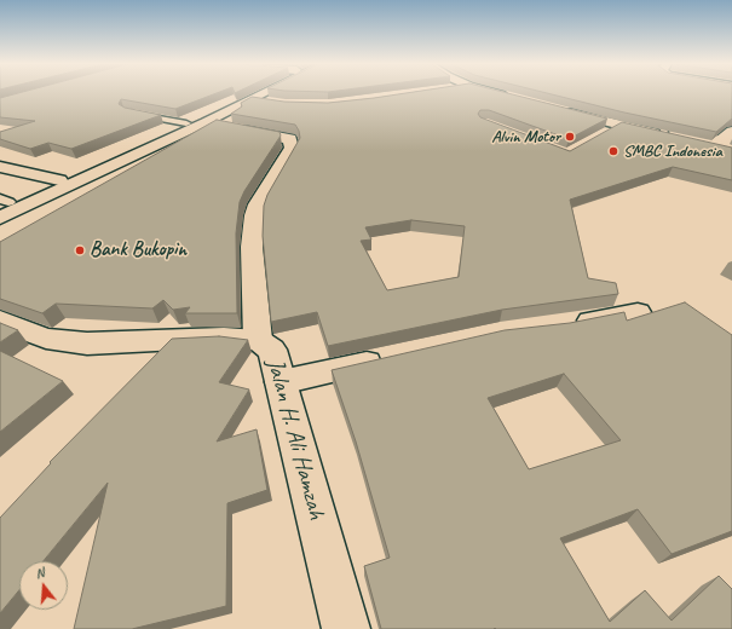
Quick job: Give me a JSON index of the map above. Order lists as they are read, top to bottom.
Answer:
{
  "streets": {
    "main road": ["Jalan H. Ali Hamzah"]
  },
  "places": ["Alvin Motor", "SMBC Indonesia", "Bank Bukopin"],
  "north": "top"
}
